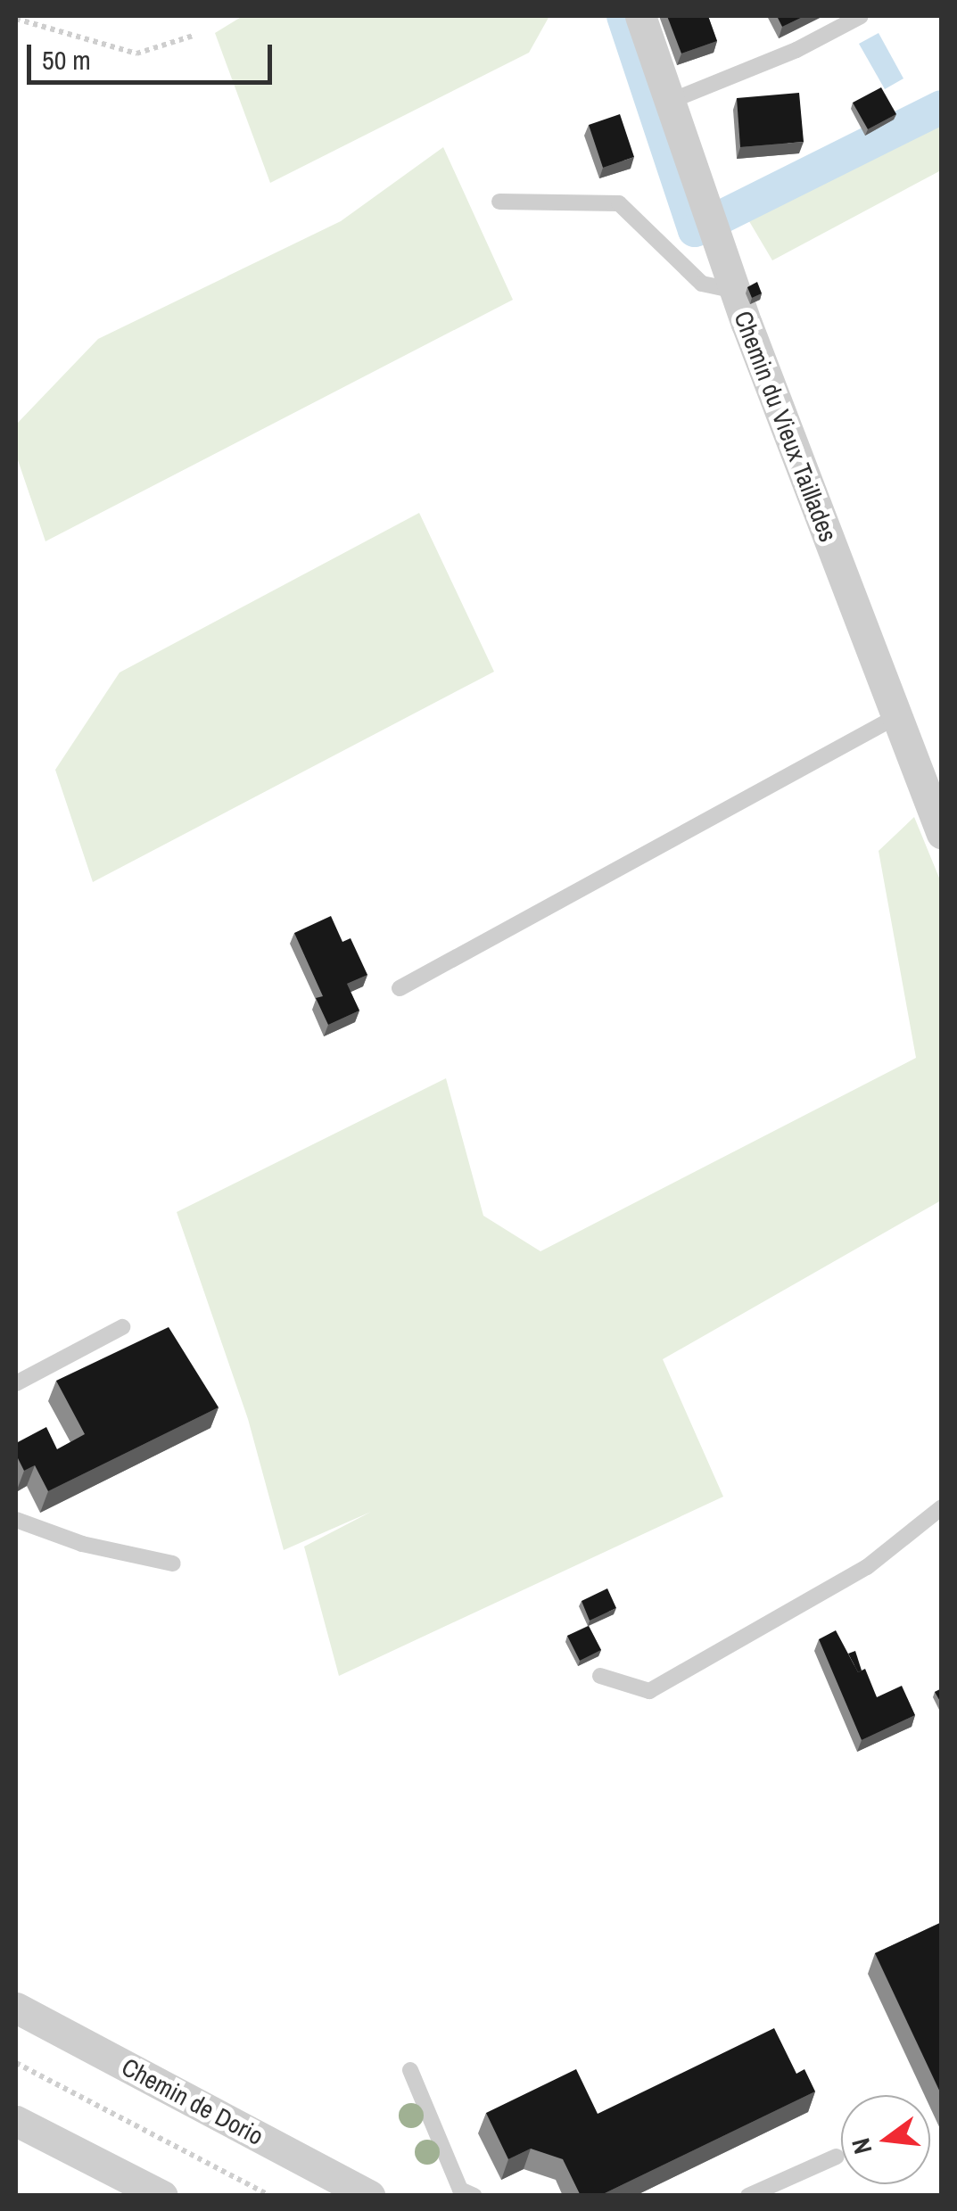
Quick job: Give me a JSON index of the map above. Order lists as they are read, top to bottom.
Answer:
{
  "streets": {
    "street": ["Chemin du Vieux Taillades", "Chemin de Dorio"]
  },
  "scale_bar": "50 m",
  "north": "left"
}
